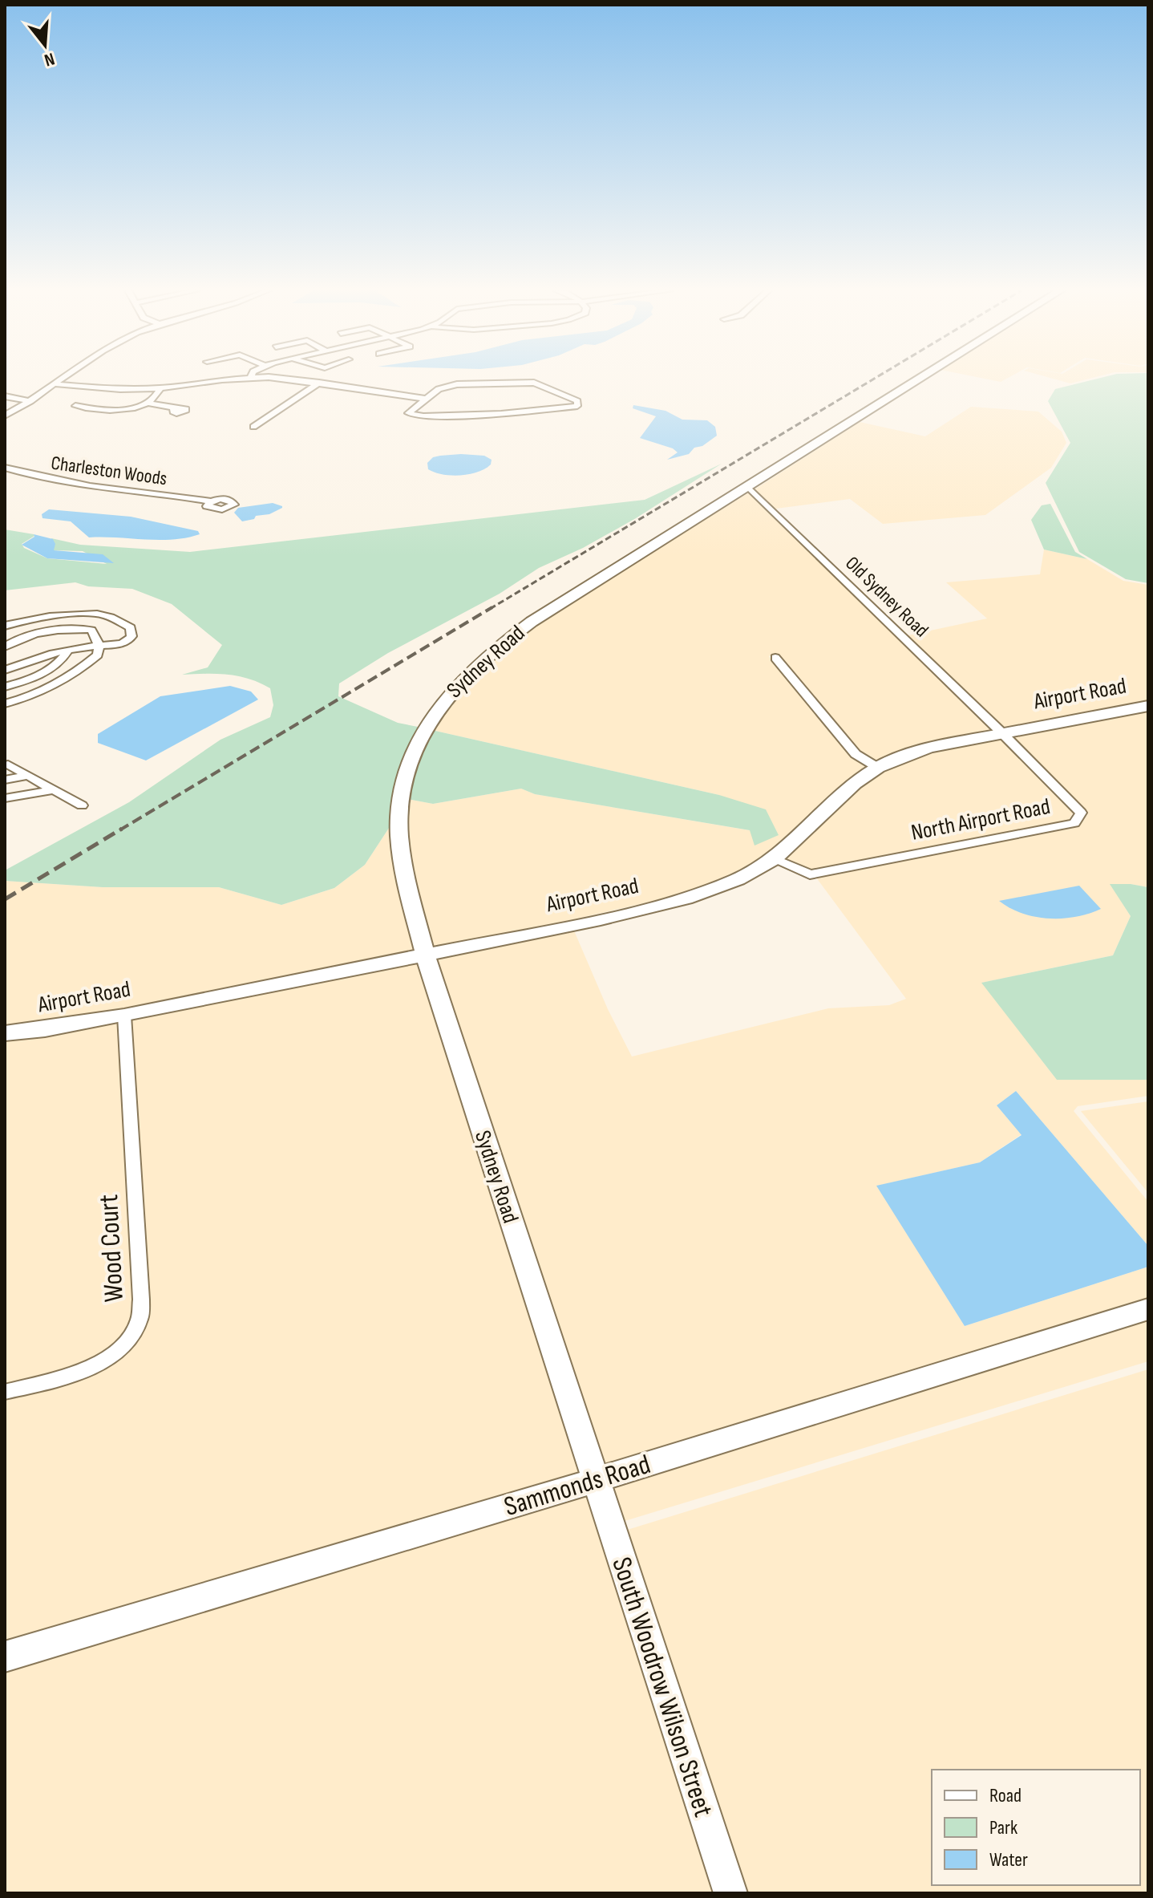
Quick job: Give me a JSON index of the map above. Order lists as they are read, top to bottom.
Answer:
{
  "streets": {
    "street": [
      "Charleston Woods",
      "Old Sydney Road",
      "Sydney Road",
      "Airport Road",
      "North Airport Road",
      "Wood Court",
      "Sammonds Road",
      "South Woodrow Wilson Street"
    ]
  },
  "crossings": [
    ["Old Sydney Road", "Sydney Road"],
    ["Old Sydney Road", "Airport Road"],
    ["Old Sydney Road", "North Airport Road"],
    ["Sydney Road", "Airport Road"],
    ["Sydney Road", "Sammonds Road"],
    ["Sydney Road", "South Woodrow Wilson Street"],
    ["Airport Road", "North Airport Road"],
    ["Airport Road", "Wood Court"],
    ["Sammonds Road", "South Woodrow Wilson Street"]
  ],
  "legend": ["Road", "Park", "Water"],
  "north": "bottom"
}
